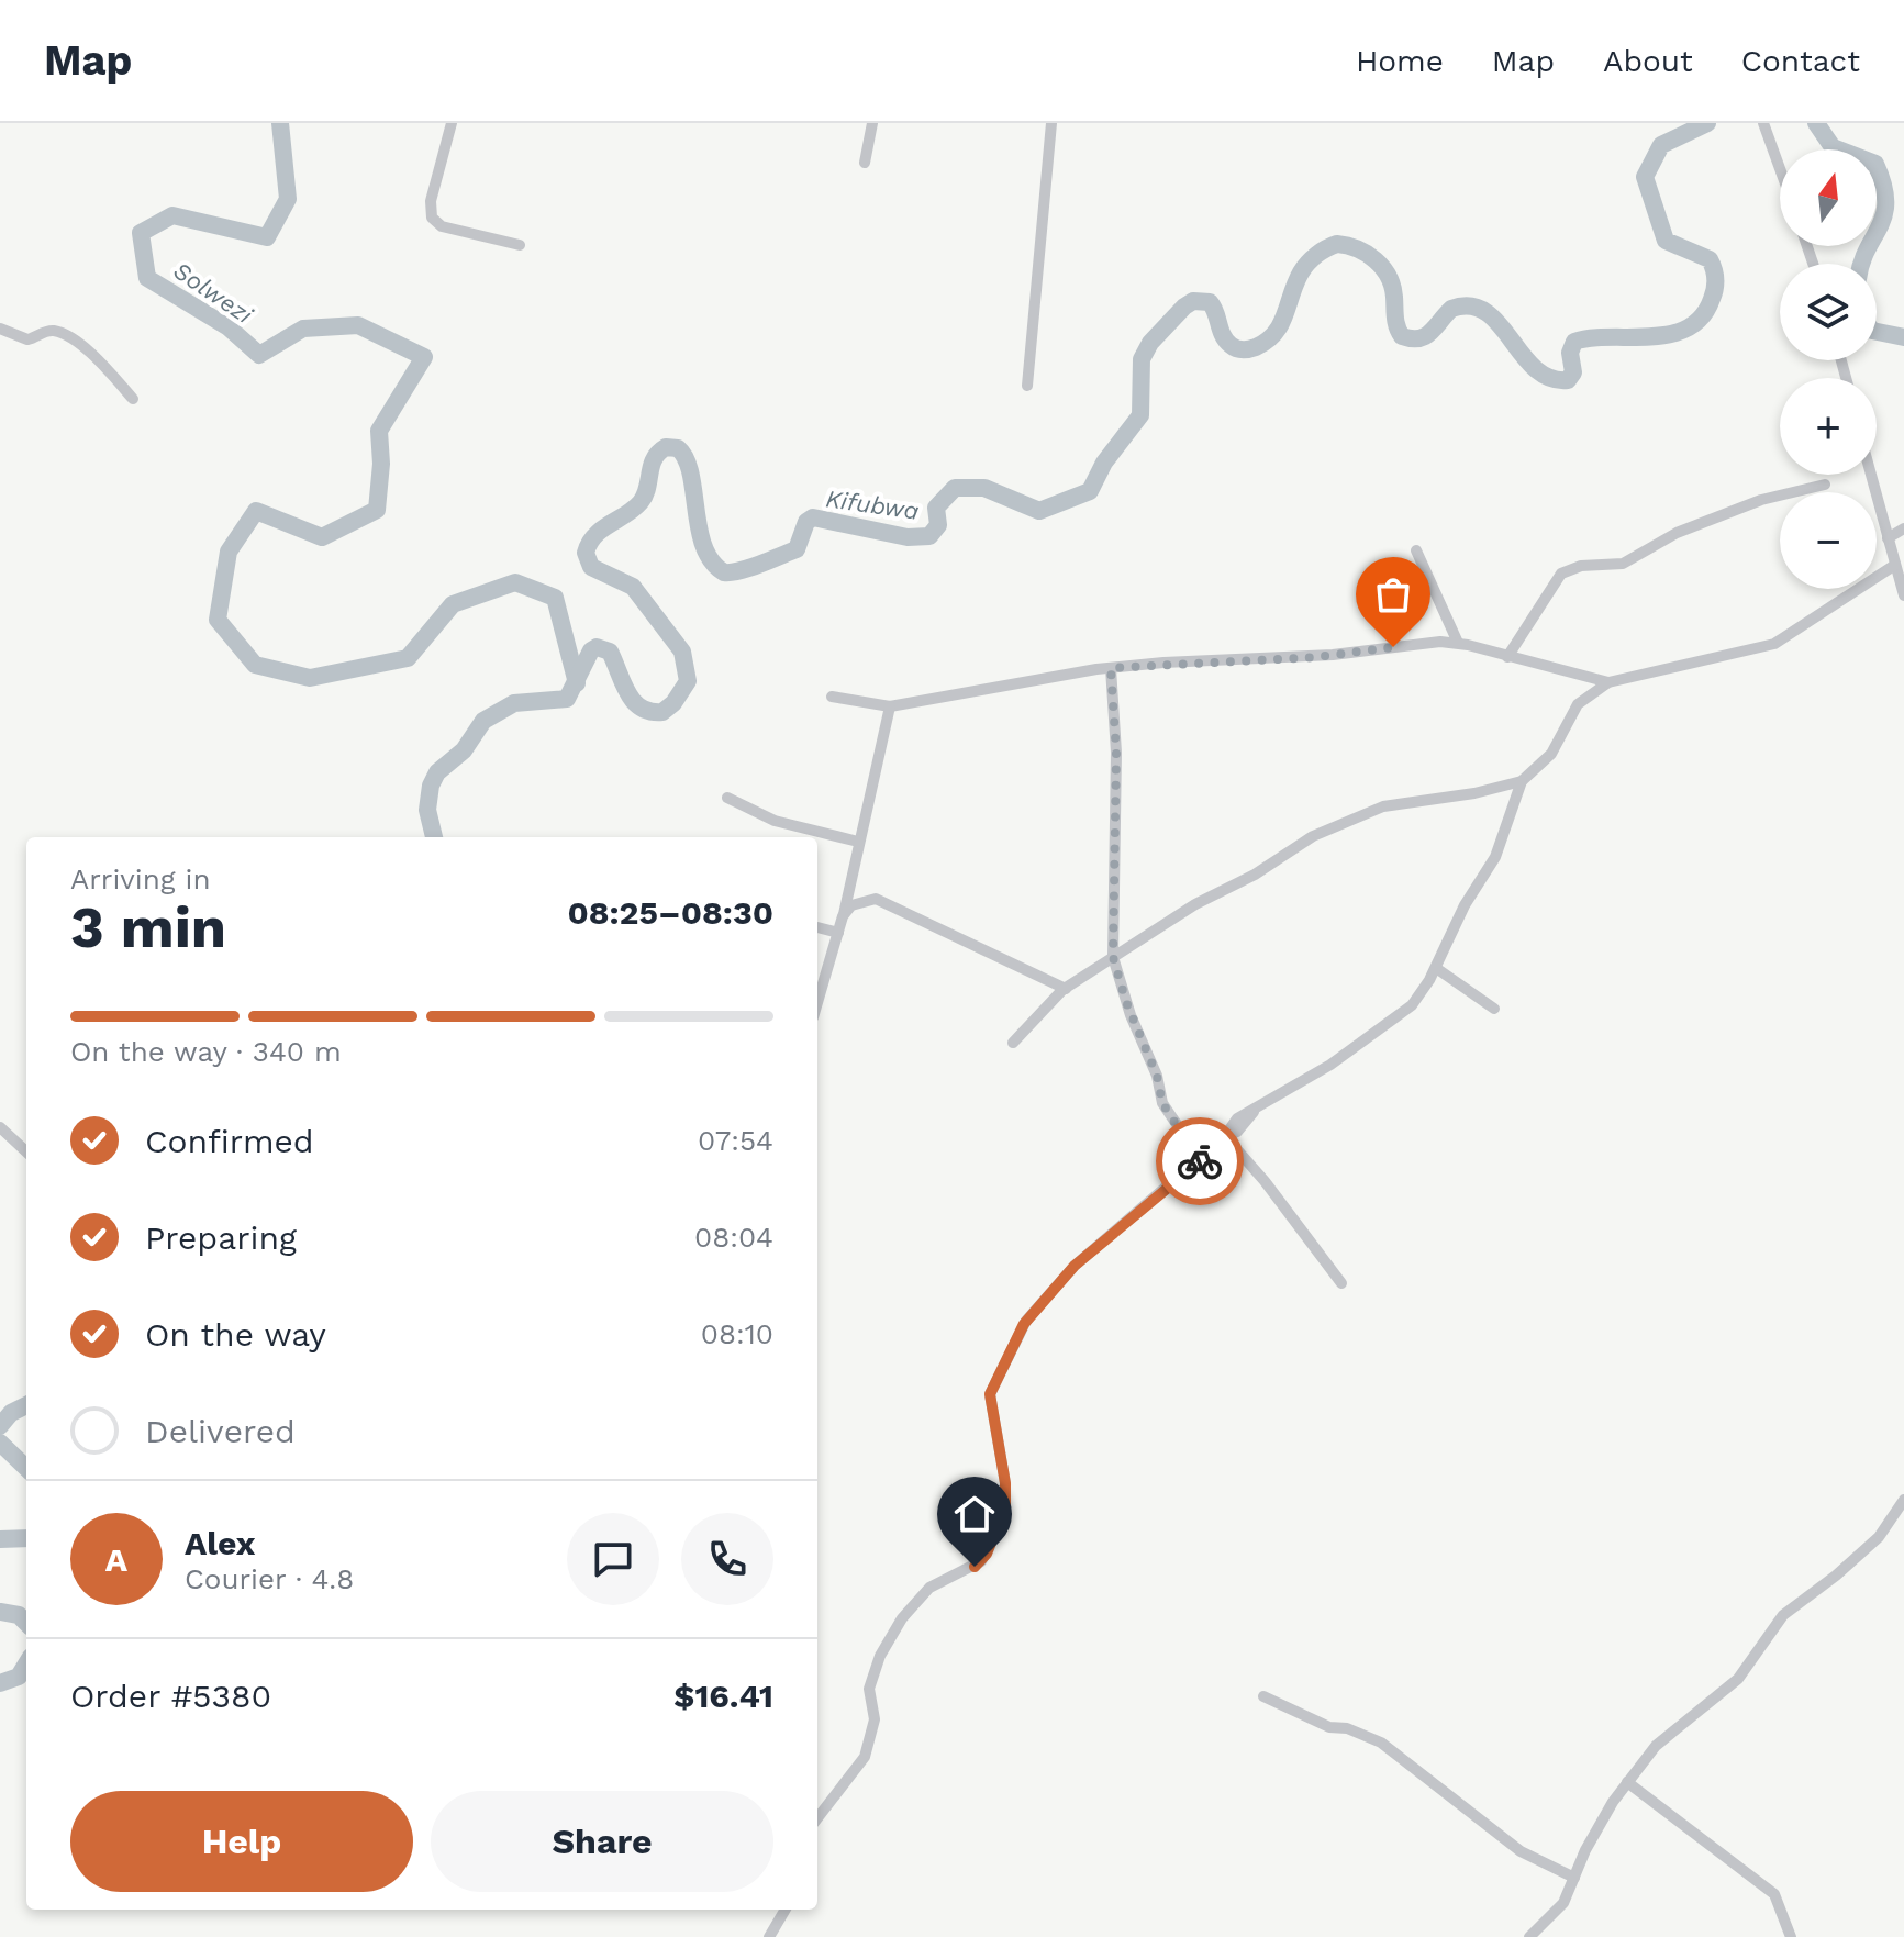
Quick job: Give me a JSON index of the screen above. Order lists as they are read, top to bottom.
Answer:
{
  "water": ["Solwezi", "Kifubwa"],
  "north": "top",
  "page": {
    "header": "Map",
    "nav": [
      "Home",
      "Map",
      "About",
      "Contact"
    ],
    "map_buttons": ["+", "−"],
    "heading": ["3 min", "Arriving in", "08:25–08:30"],
    "panel": [
      "Alex",
      "Courier · 4.8",
      "Order #5380",
      "$16.41"
    ],
    "bar": "On the way · 340 m",
    "list": [
      ["Confirmed", "07:54"],
      ["Preparing", "08:04"],
      ["On the way", "08:10"],
      "Delivered"
    ],
    "round": "A",
    "buttons": ["Help", "Share"]
  }
}
